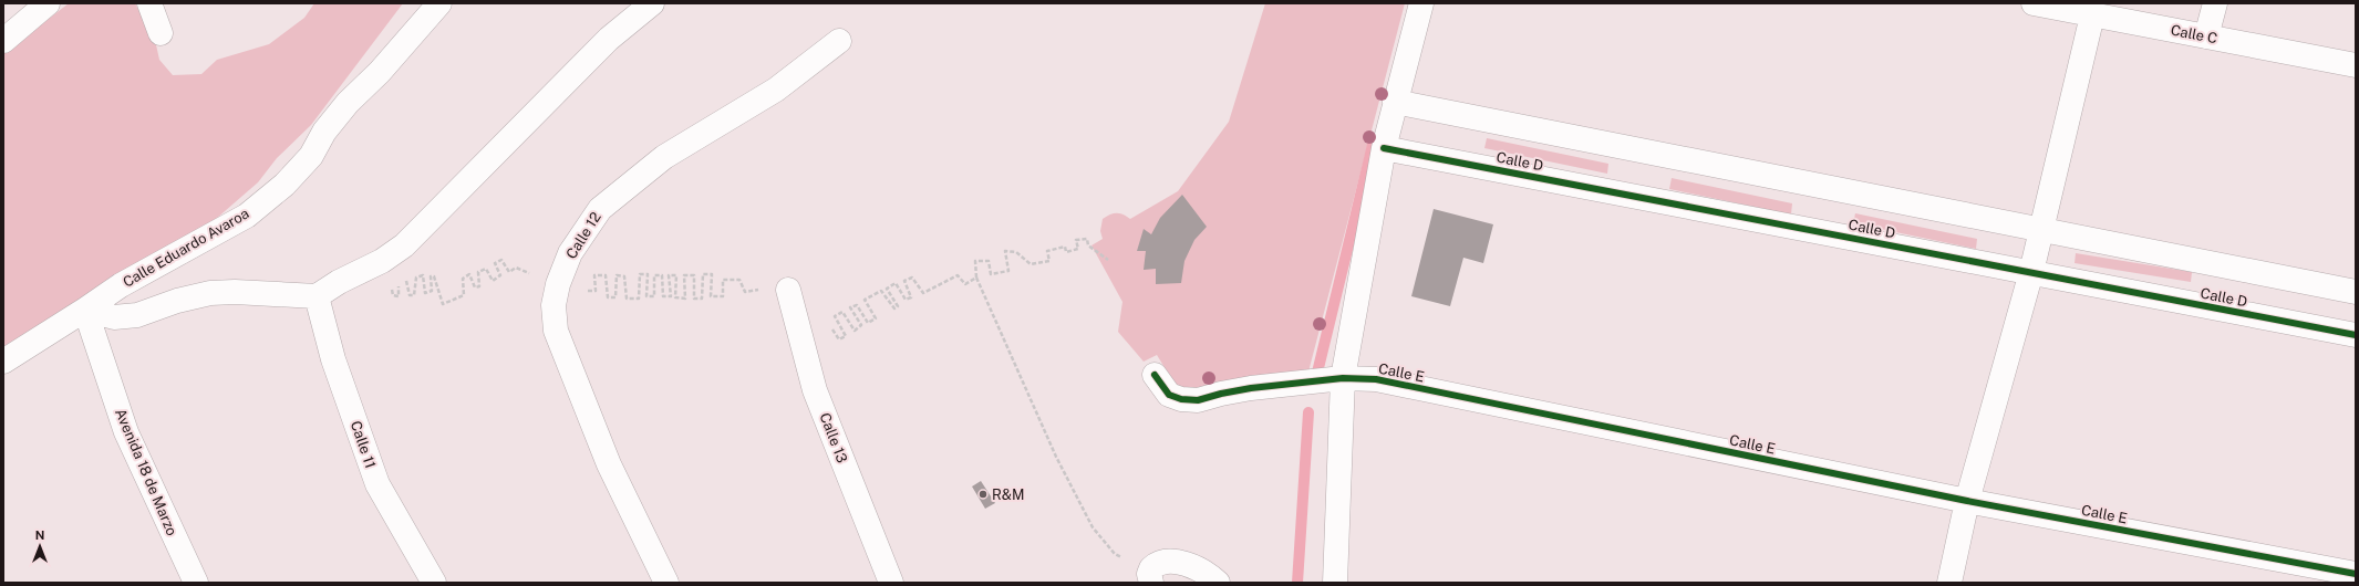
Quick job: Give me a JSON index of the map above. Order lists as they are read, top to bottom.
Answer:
{
  "streets": {
    "street": [
      "Calle C",
      "Calle D",
      "Calle 12",
      "Calle Eduardo Avaroa",
      "Calle E",
      "Calle 13",
      "Calle 11",
      "Avenida 18 de Marzo"
    ]
  },
  "crossings": [
    ["Calle Eduardo Avaroa", "Avenida 18 de Marzo"]
  ],
  "places": ["R&M"],
  "north": "top"
}
